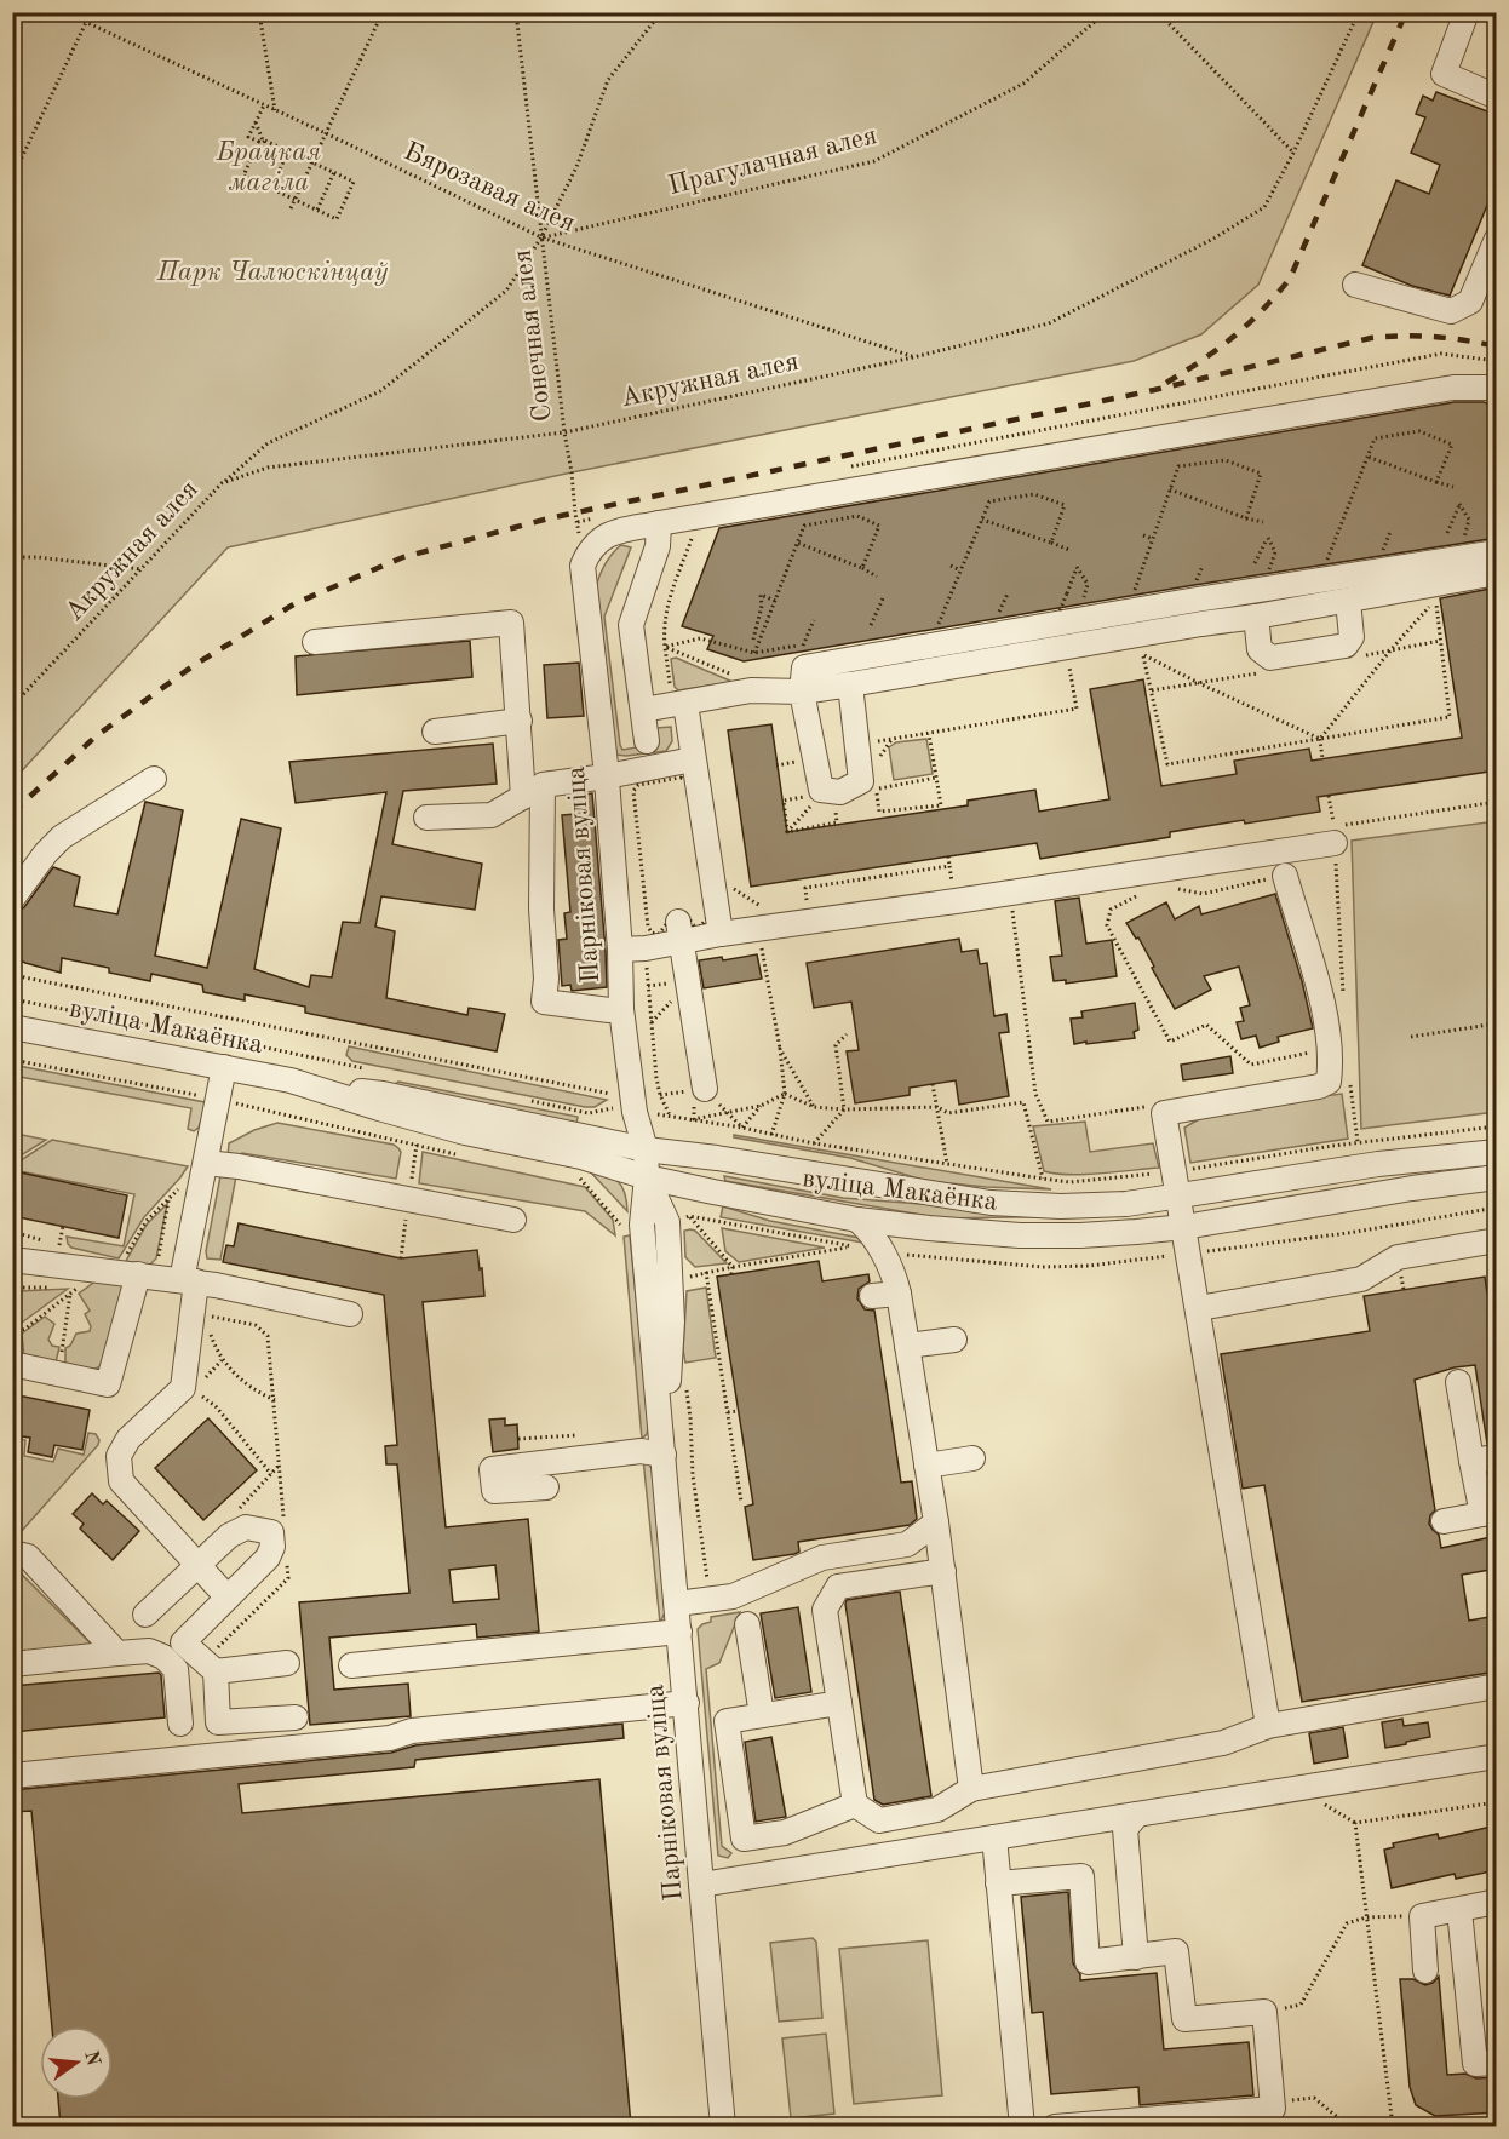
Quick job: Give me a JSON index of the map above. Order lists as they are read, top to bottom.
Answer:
{
  "streets": {
    "street": ["Парніковая вуліца", "вуліца Макаёнка"],
    "path": [
      "Прагулачная алея",
      "Бярозавая алея",
      "Сонечная алея",
      "Акружная алея"
    ]
  },
  "crossings": [
    ["Прагулачная алея", "Бярозавая алея"],
    ["Прагулачная алея", "Сонечная алея"],
    ["Бярозавая алея", "Сонечная алея"],
    ["Бярозавая алея", "Акружная алея"],
    ["Сонечная алея", "Акружная алея"],
    ["Парніковая вуліца", "вуліца Макаёнка"]
  ],
  "parks": ["Брацкая магіла", "Парк Чалюскінцаў"],
  "north": "right"
}
